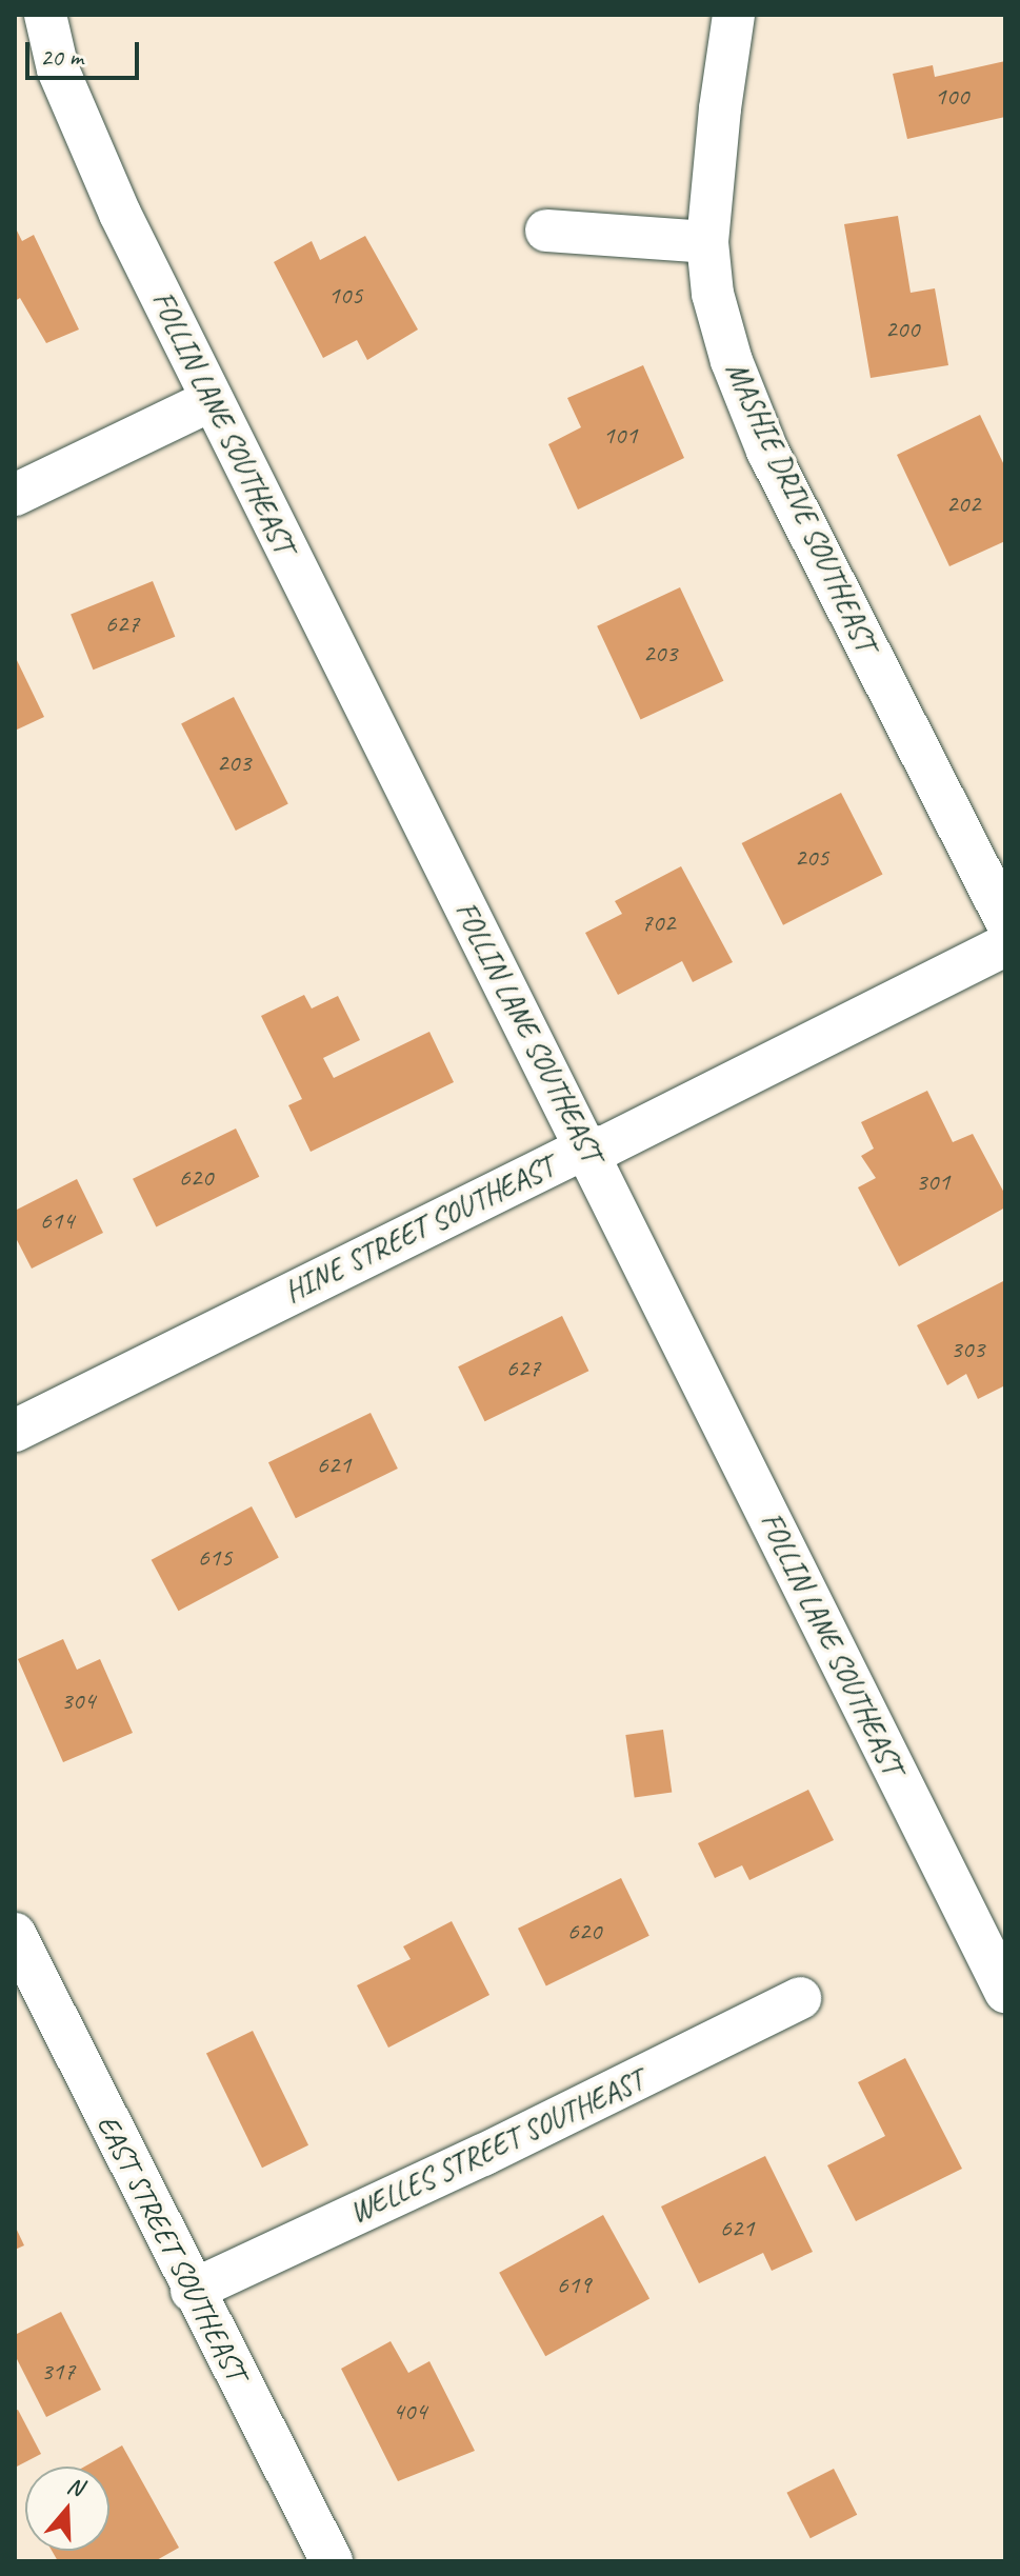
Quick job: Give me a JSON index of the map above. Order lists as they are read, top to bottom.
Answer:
{
  "streets": {
    "street": [
      "FOLLIN LANE SOUTHEAST",
      "MASHIE DRIVE SOUTHEAST",
      "HINE STREET SOUTHEAST",
      "WELLES STREET SOUTHEAST",
      "EAST STREET SOUTHEAST"
    ]
  },
  "crossings": [
    ["FOLLIN LANE SOUTHEAST", "HINE STREET SOUTHEAST"],
    ["WELLES STREET SOUTHEAST", "EAST STREET SOUTHEAST"]
  ],
  "house_numbers": [
    "100",
    "105",
    "200",
    "101",
    "202",
    "627",
    "203",
    "203",
    "205",
    "702",
    "620",
    "301",
    "614",
    "303",
    "627",
    "621",
    "615",
    "304",
    "620",
    "621",
    "619",
    "317",
    "404"
  ],
  "scale_bar": "20 m",
  "north": "top"
}
